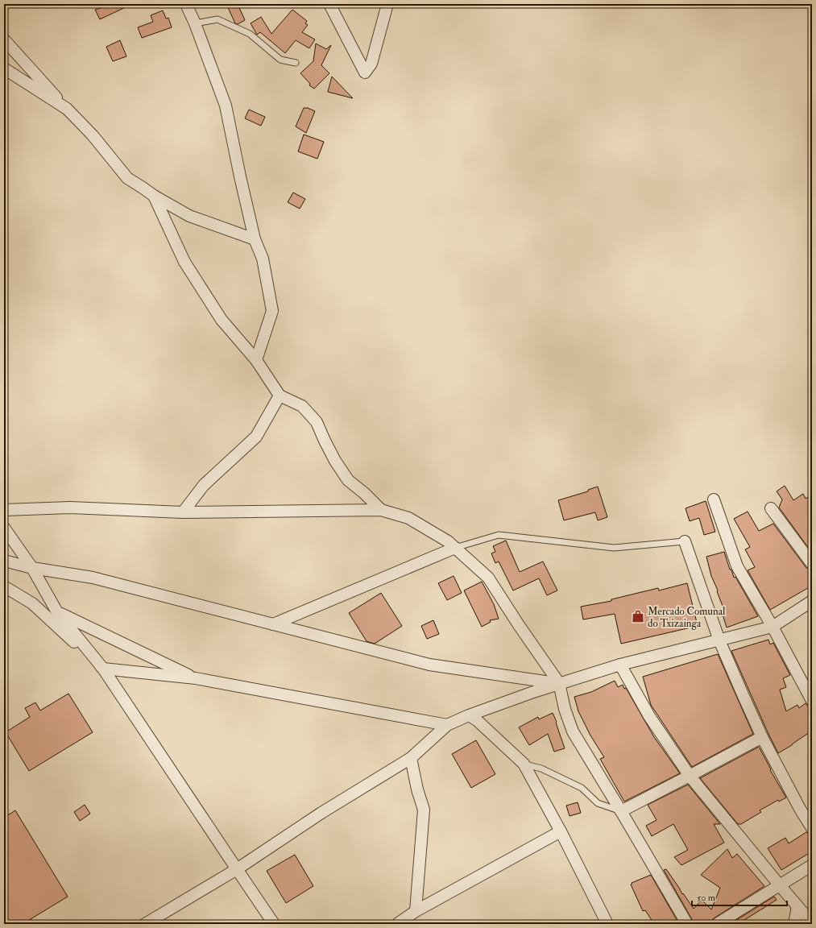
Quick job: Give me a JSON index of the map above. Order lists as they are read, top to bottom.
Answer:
{
  "places": {
    "shop": ["Mercado Comunal do Txizainga"]
  },
  "scale_bar": "50 m"
}
